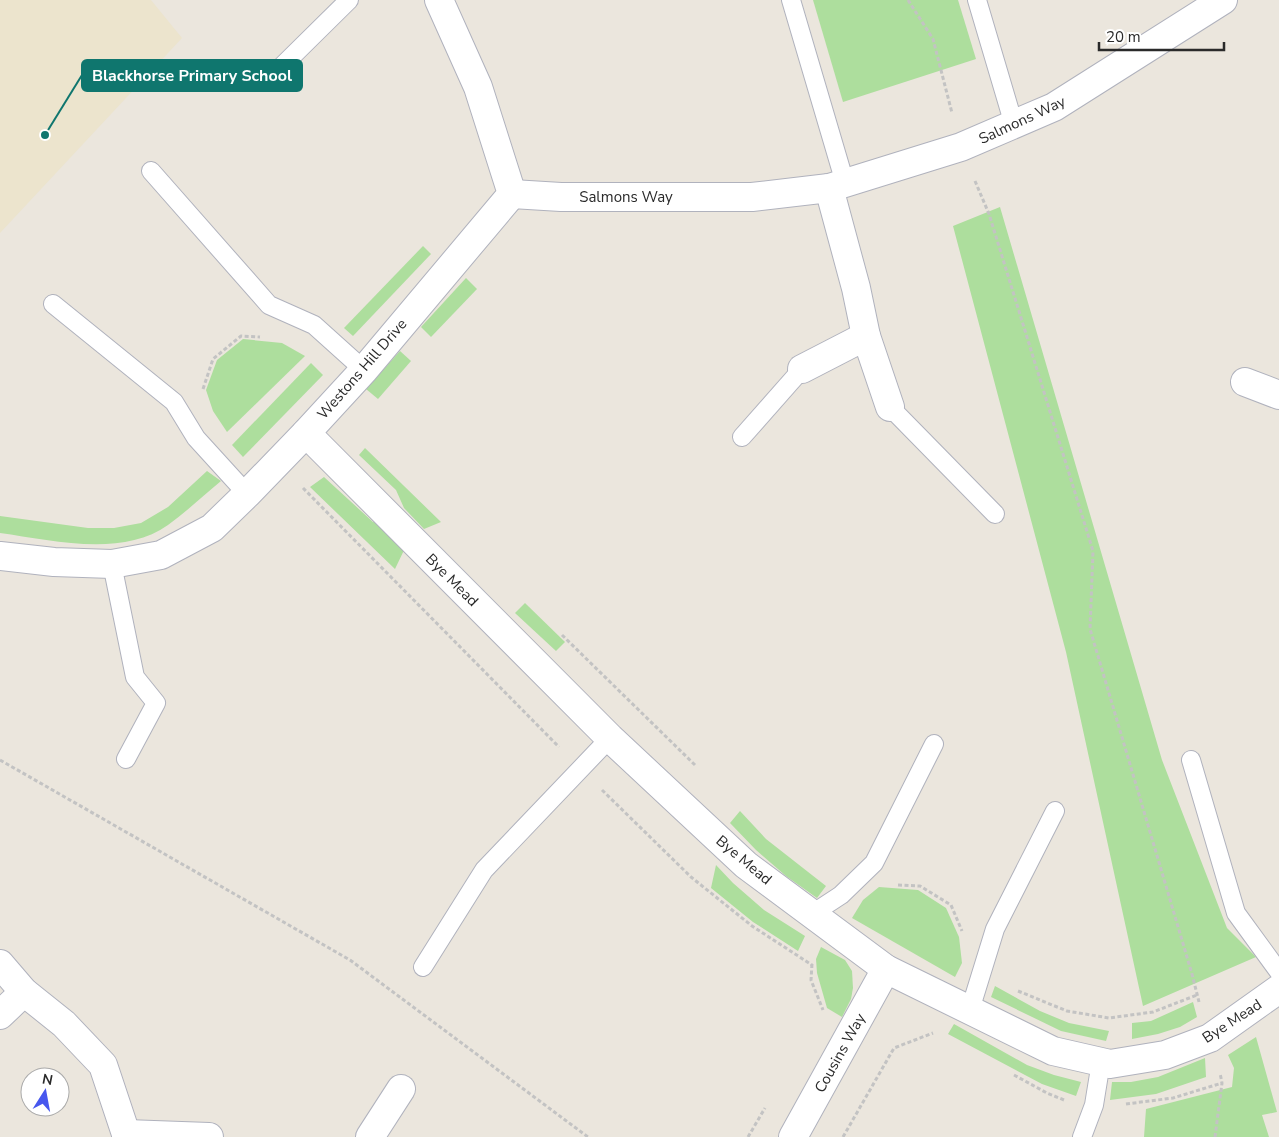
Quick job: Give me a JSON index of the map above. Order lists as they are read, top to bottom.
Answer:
{
  "streets": {
    "street": [
      "Salmons Way",
      "Westons Hill Drive",
      "Bye Mead",
      "Cousins Way"
    ]
  },
  "crossings": [
    ["Salmons Way", "Westons Hill Drive"],
    ["Westons Hill Drive", "Bye Mead"],
    ["Bye Mead", "Cousins Way"]
  ],
  "places": ["Blackhorse Primary School"],
  "scale_bar": "20 m",
  "north": "top"
}
